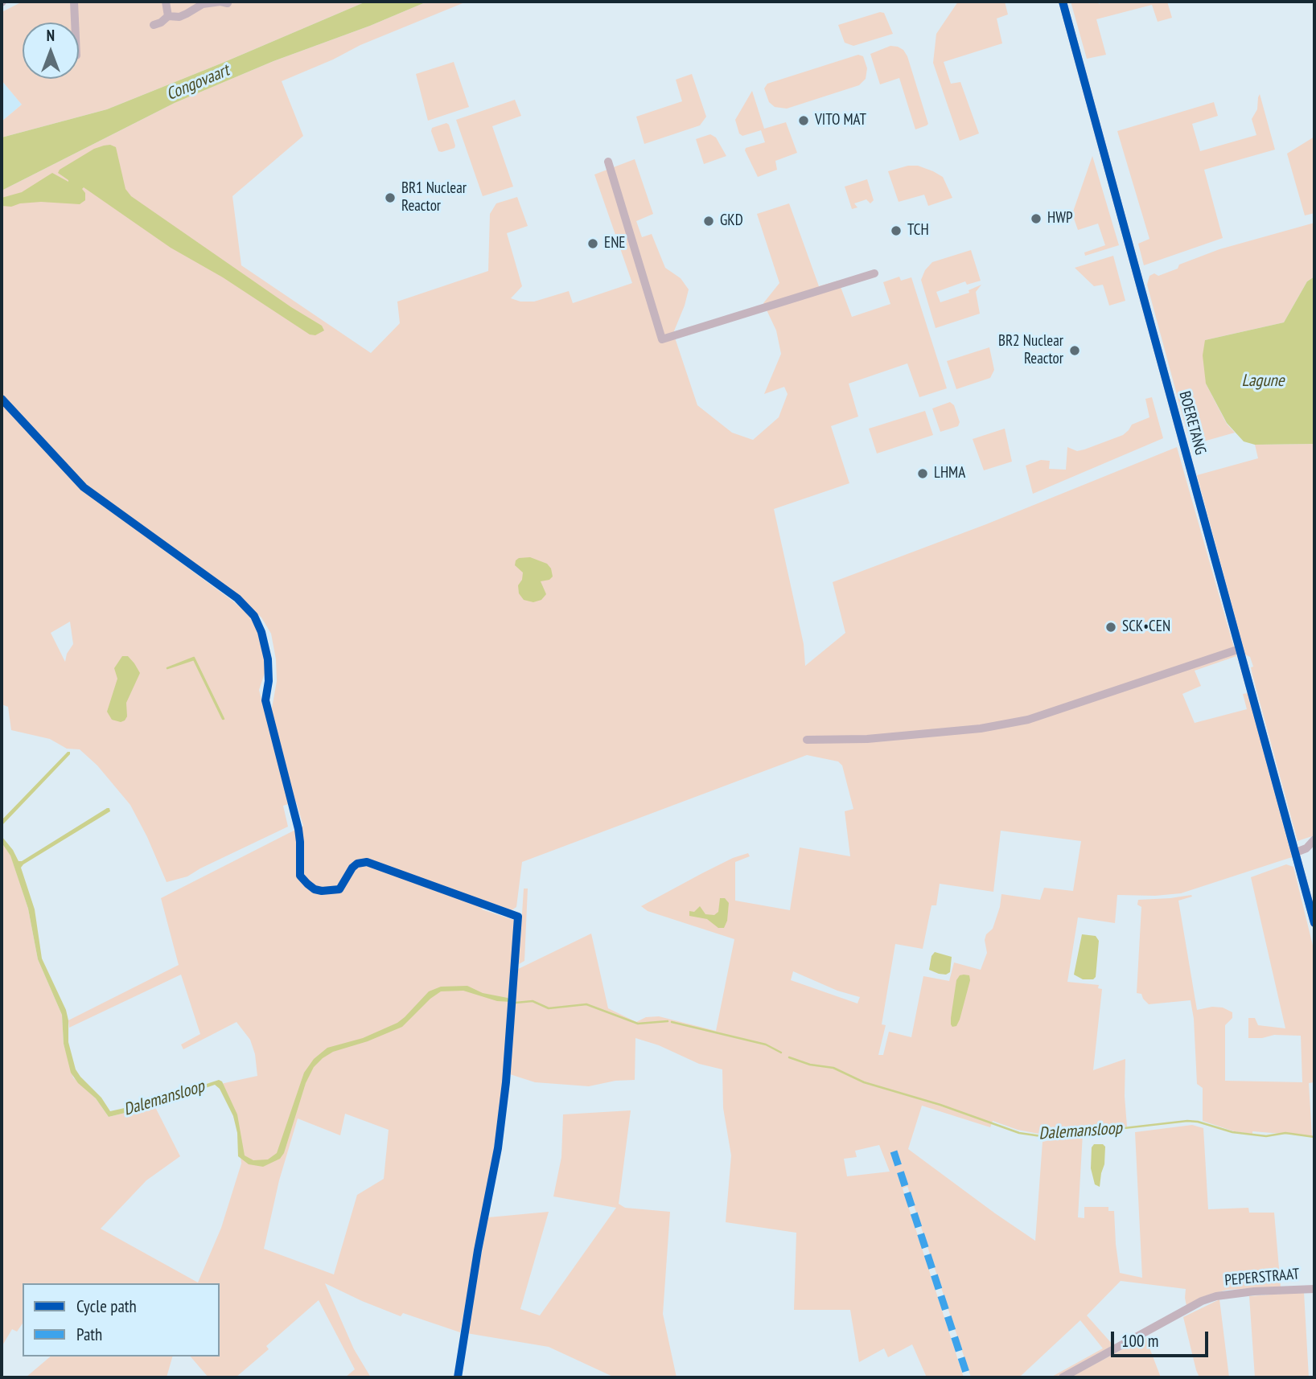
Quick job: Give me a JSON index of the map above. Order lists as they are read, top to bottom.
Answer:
{
  "streets": {
    "street": ["BOERETANG", "PEPERSTRAAT"]
  },
  "water": ["Congovaart", "Lagune", "Dalemansloop"],
  "places": [
    "VITO MAT",
    "BR1 Nuclear Reactor",
    "HWP",
    "GKD",
    "TCH",
    "ENE",
    "BR2 Nuclear Reactor",
    "LHMA",
    "SCK•CEN"
  ],
  "legend": ["Cycle path", "Path"],
  "scale_bar": "100 m",
  "north": "top"
}
